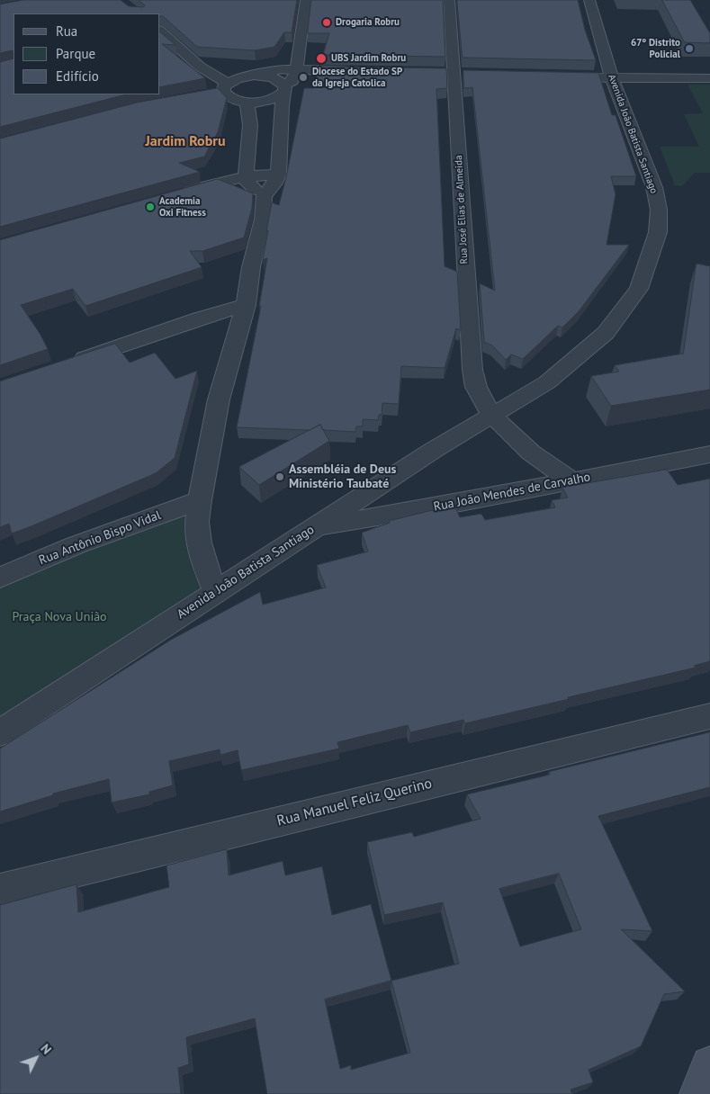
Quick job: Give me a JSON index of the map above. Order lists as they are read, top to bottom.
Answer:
{
  "streets": {
    "street": [
      "Avenida João Batista Santiago",
      "Rua José Elias de Almeida",
      "Rua João Mendes de Carvalho",
      "Rua Antônio Bispo Vidal",
      "Rua Manuel Feliz Querino"
    ]
  },
  "crossings": [
    ["Avenida João Batista Santiago", "Rua José Elias de Almeida"],
    ["Avenida João Batista Santiago", "Rua João Mendes de Carvalho"]
  ],
  "districts": ["Jardim Robru"],
  "parks": ["Praça Nova União"],
  "places": [
    "Drogaria Robru",
    "67º Distrito Policial",
    "UBS Jardim Robru",
    "Diocese do Estado SP da Igreja Catolica",
    "Academia Oxi Fitness",
    "Assembléia de Deus Ministério Taubaté"
  ],
  "legend": ["Rua", "Parque", "Edifício"],
  "north": "top right"
}
